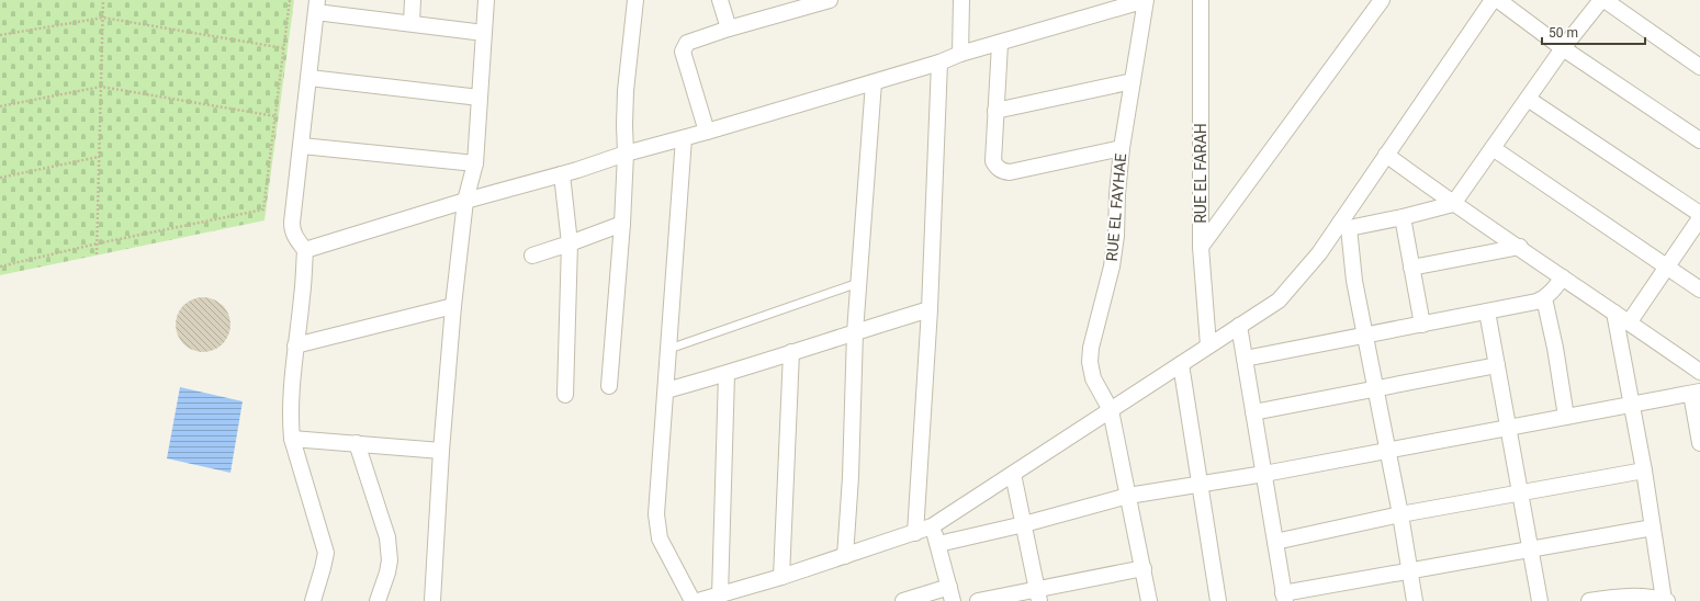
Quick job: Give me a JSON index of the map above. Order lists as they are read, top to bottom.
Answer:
{
  "streets": {
    "street": ["RUE EL FARAH", "RUE EL FAYHAE"]
  },
  "scale_bar": "50 m"
}
